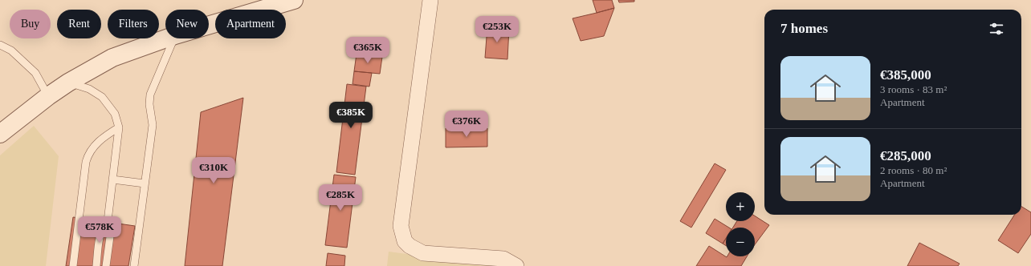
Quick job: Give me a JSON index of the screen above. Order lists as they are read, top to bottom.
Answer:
{
  "page": {
    "chip": [
      "Buy",
      "Rent",
      "Filters",
      "New",
      "Apartment"
    ],
    "heading": "7 homes",
    "price": [
      "€253K",
      "€365K",
      "€385K",
      "€376K",
      "€310K",
      "€285K",
      "€578K"
    ],
    "list": [
      {
        "name": "€385,000",
        "note": "3 rooms · 83 m² · Apartment"
      },
      {
        "name": "€285,000",
        "note": "2 rooms · 80 m² · Apartment"
      }
    ],
    "map_buttons": ["+", "−"]
  }
}
